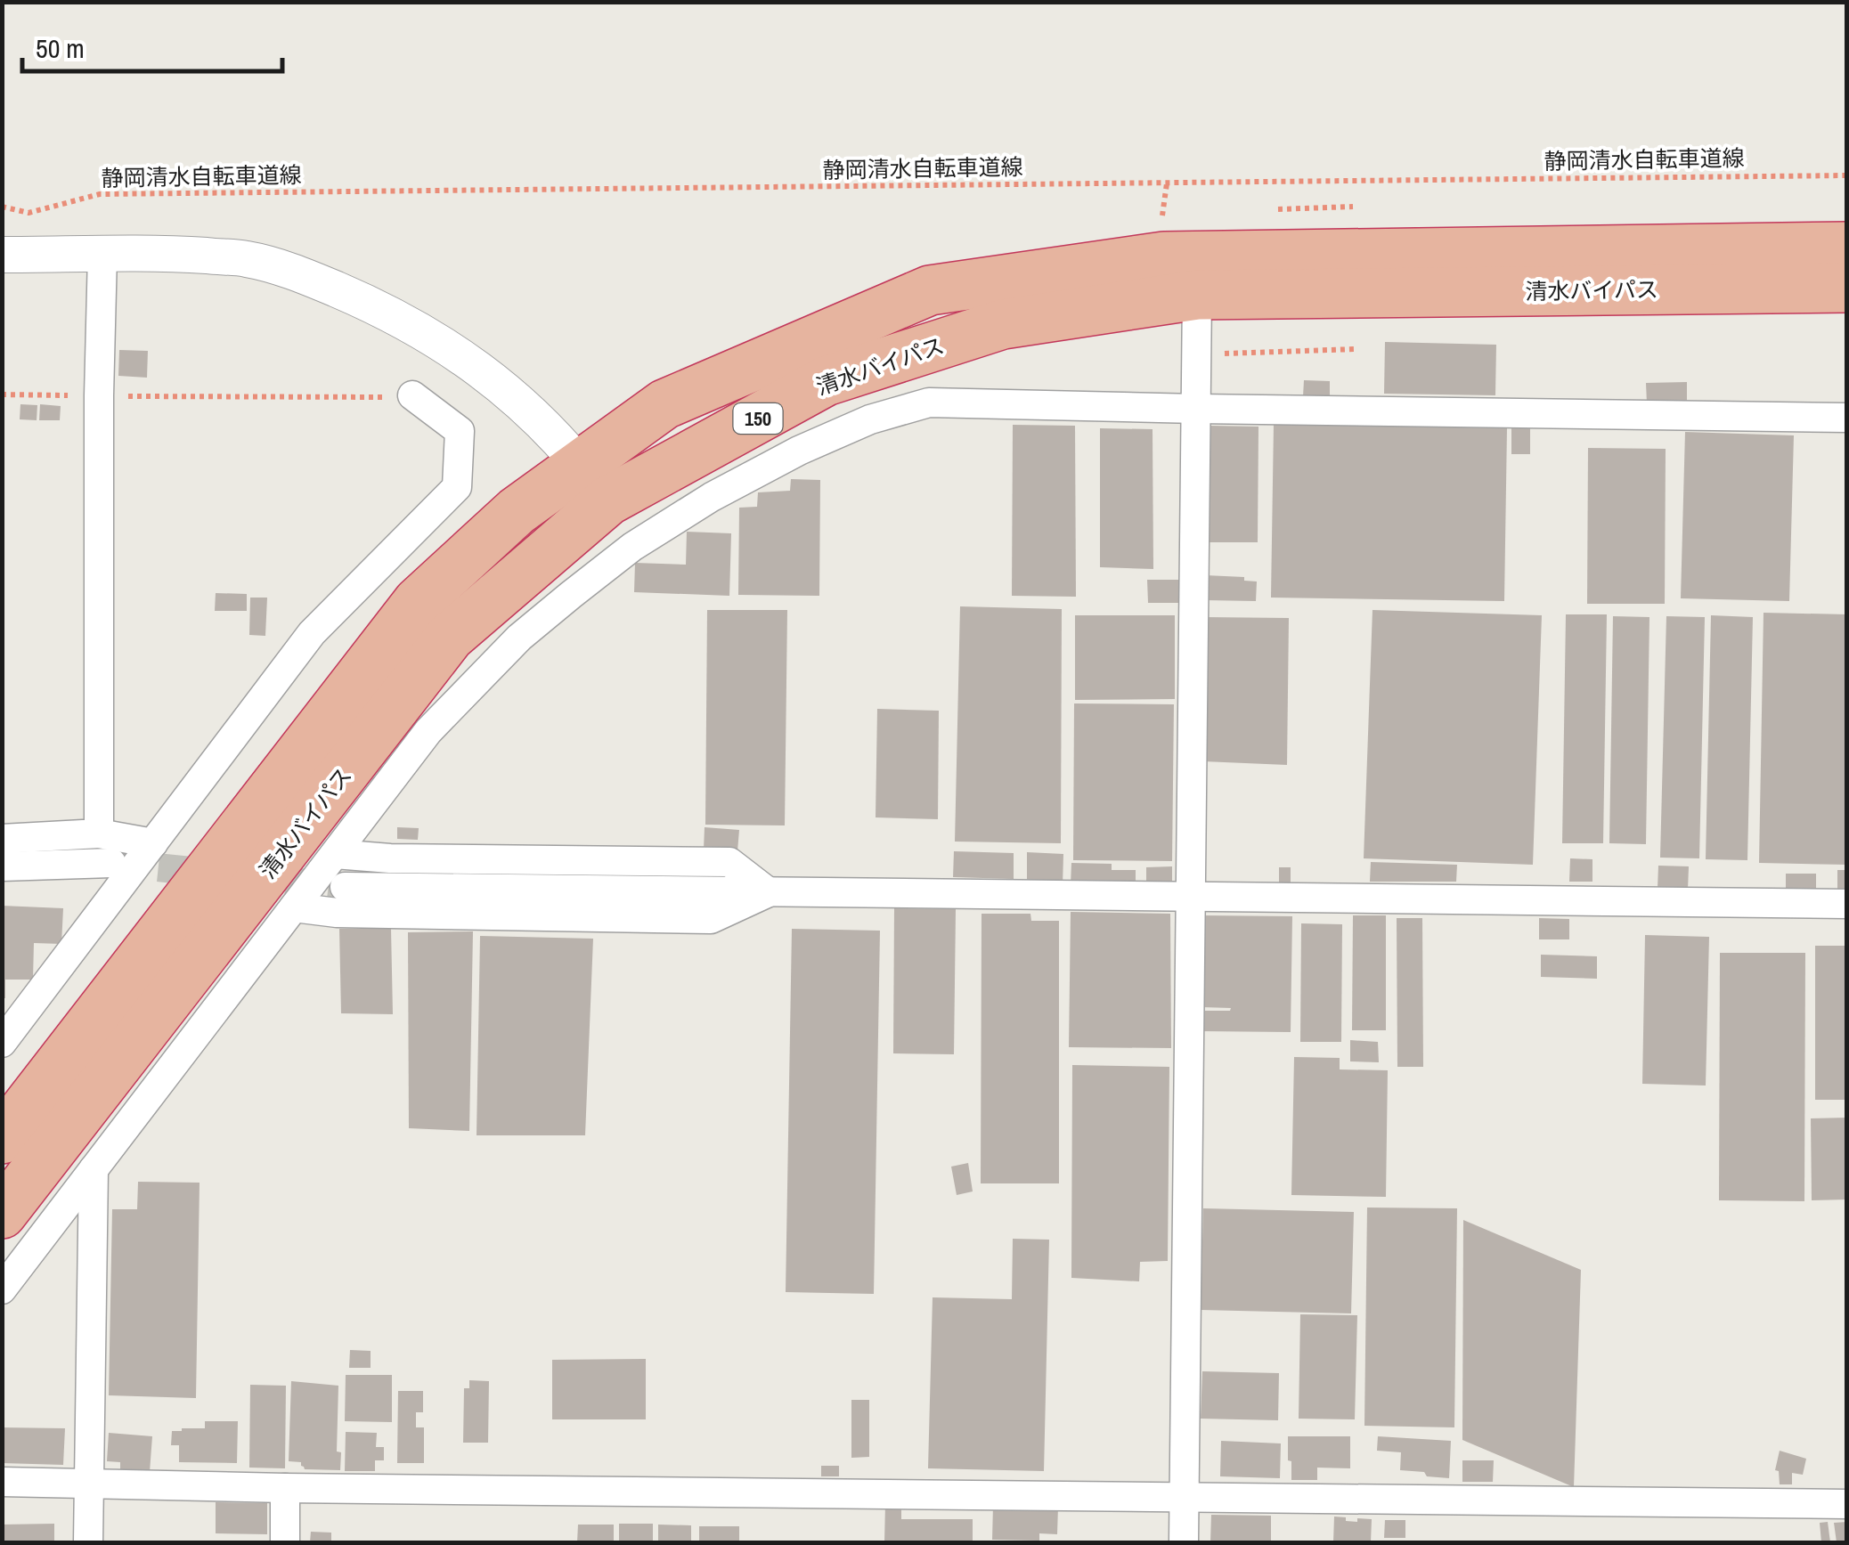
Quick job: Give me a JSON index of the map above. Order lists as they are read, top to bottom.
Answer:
{
  "streets": {
    "highway": ["清水バイパス", "150"],
    "path": ["静岡清水自転車道線"]
  },
  "scale_bar": "50 m"
}
